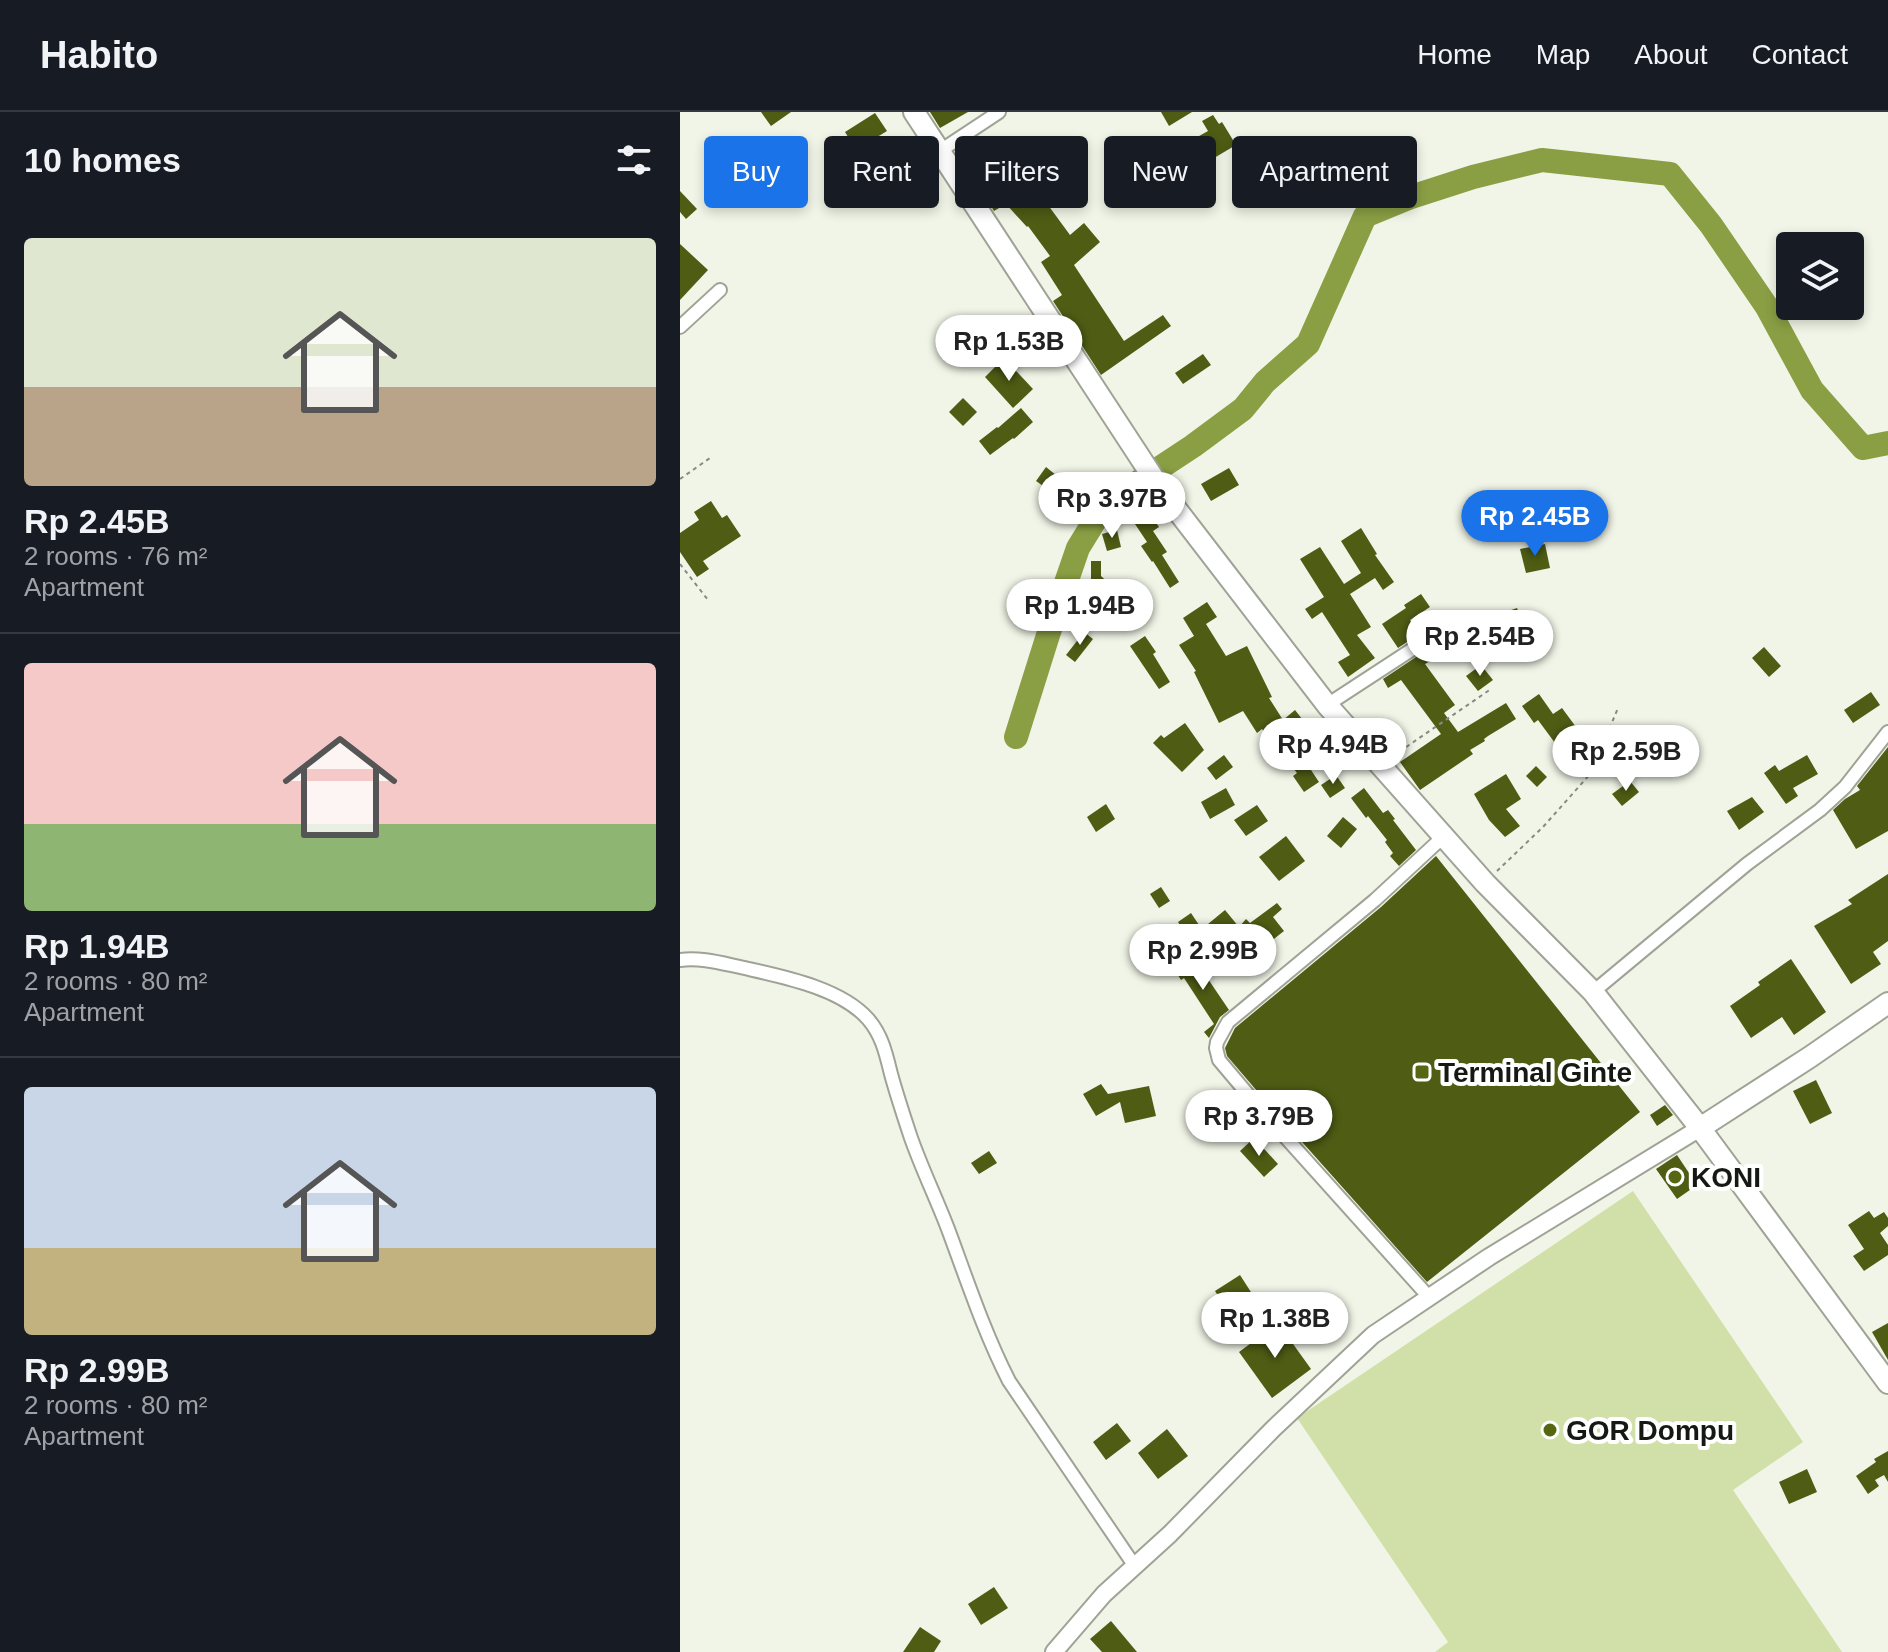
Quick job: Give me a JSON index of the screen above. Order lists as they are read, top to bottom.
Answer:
{
  "places": {
    "transit": ["Terminal Ginte"],
    "other": ["KONI", "GOR Dompu"]
  },
  "page": {
    "header": "Habito",
    "nav": [
      "Home",
      "Map",
      "About",
      "Contact"
    ],
    "heading": "10 homes",
    "chip": [
      "Buy",
      "Rent",
      "Filters",
      "New",
      "Apartment"
    ],
    "list": [
      {
        "name": "Rp 2.45B",
        "note": "2 rooms · 76 m² · Apartment"
      },
      {
        "name": "Rp 1.94B",
        "note": "2 rooms · 80 m² · Apartment"
      },
      {
        "name": "Rp 2.99B",
        "note": "2 rooms · 80 m² · Apartment"
      }
    ],
    "price": [
      "Rp 1.53B",
      "Rp 3.97B",
      "Rp 2.45B",
      "Rp 1.94B",
      "Rp 2.54B",
      "Rp 4.94B",
      "Rp 2.59B",
      "Rp 2.99B",
      "Rp 3.79B",
      "Rp 1.38B"
    ]
  }
}
